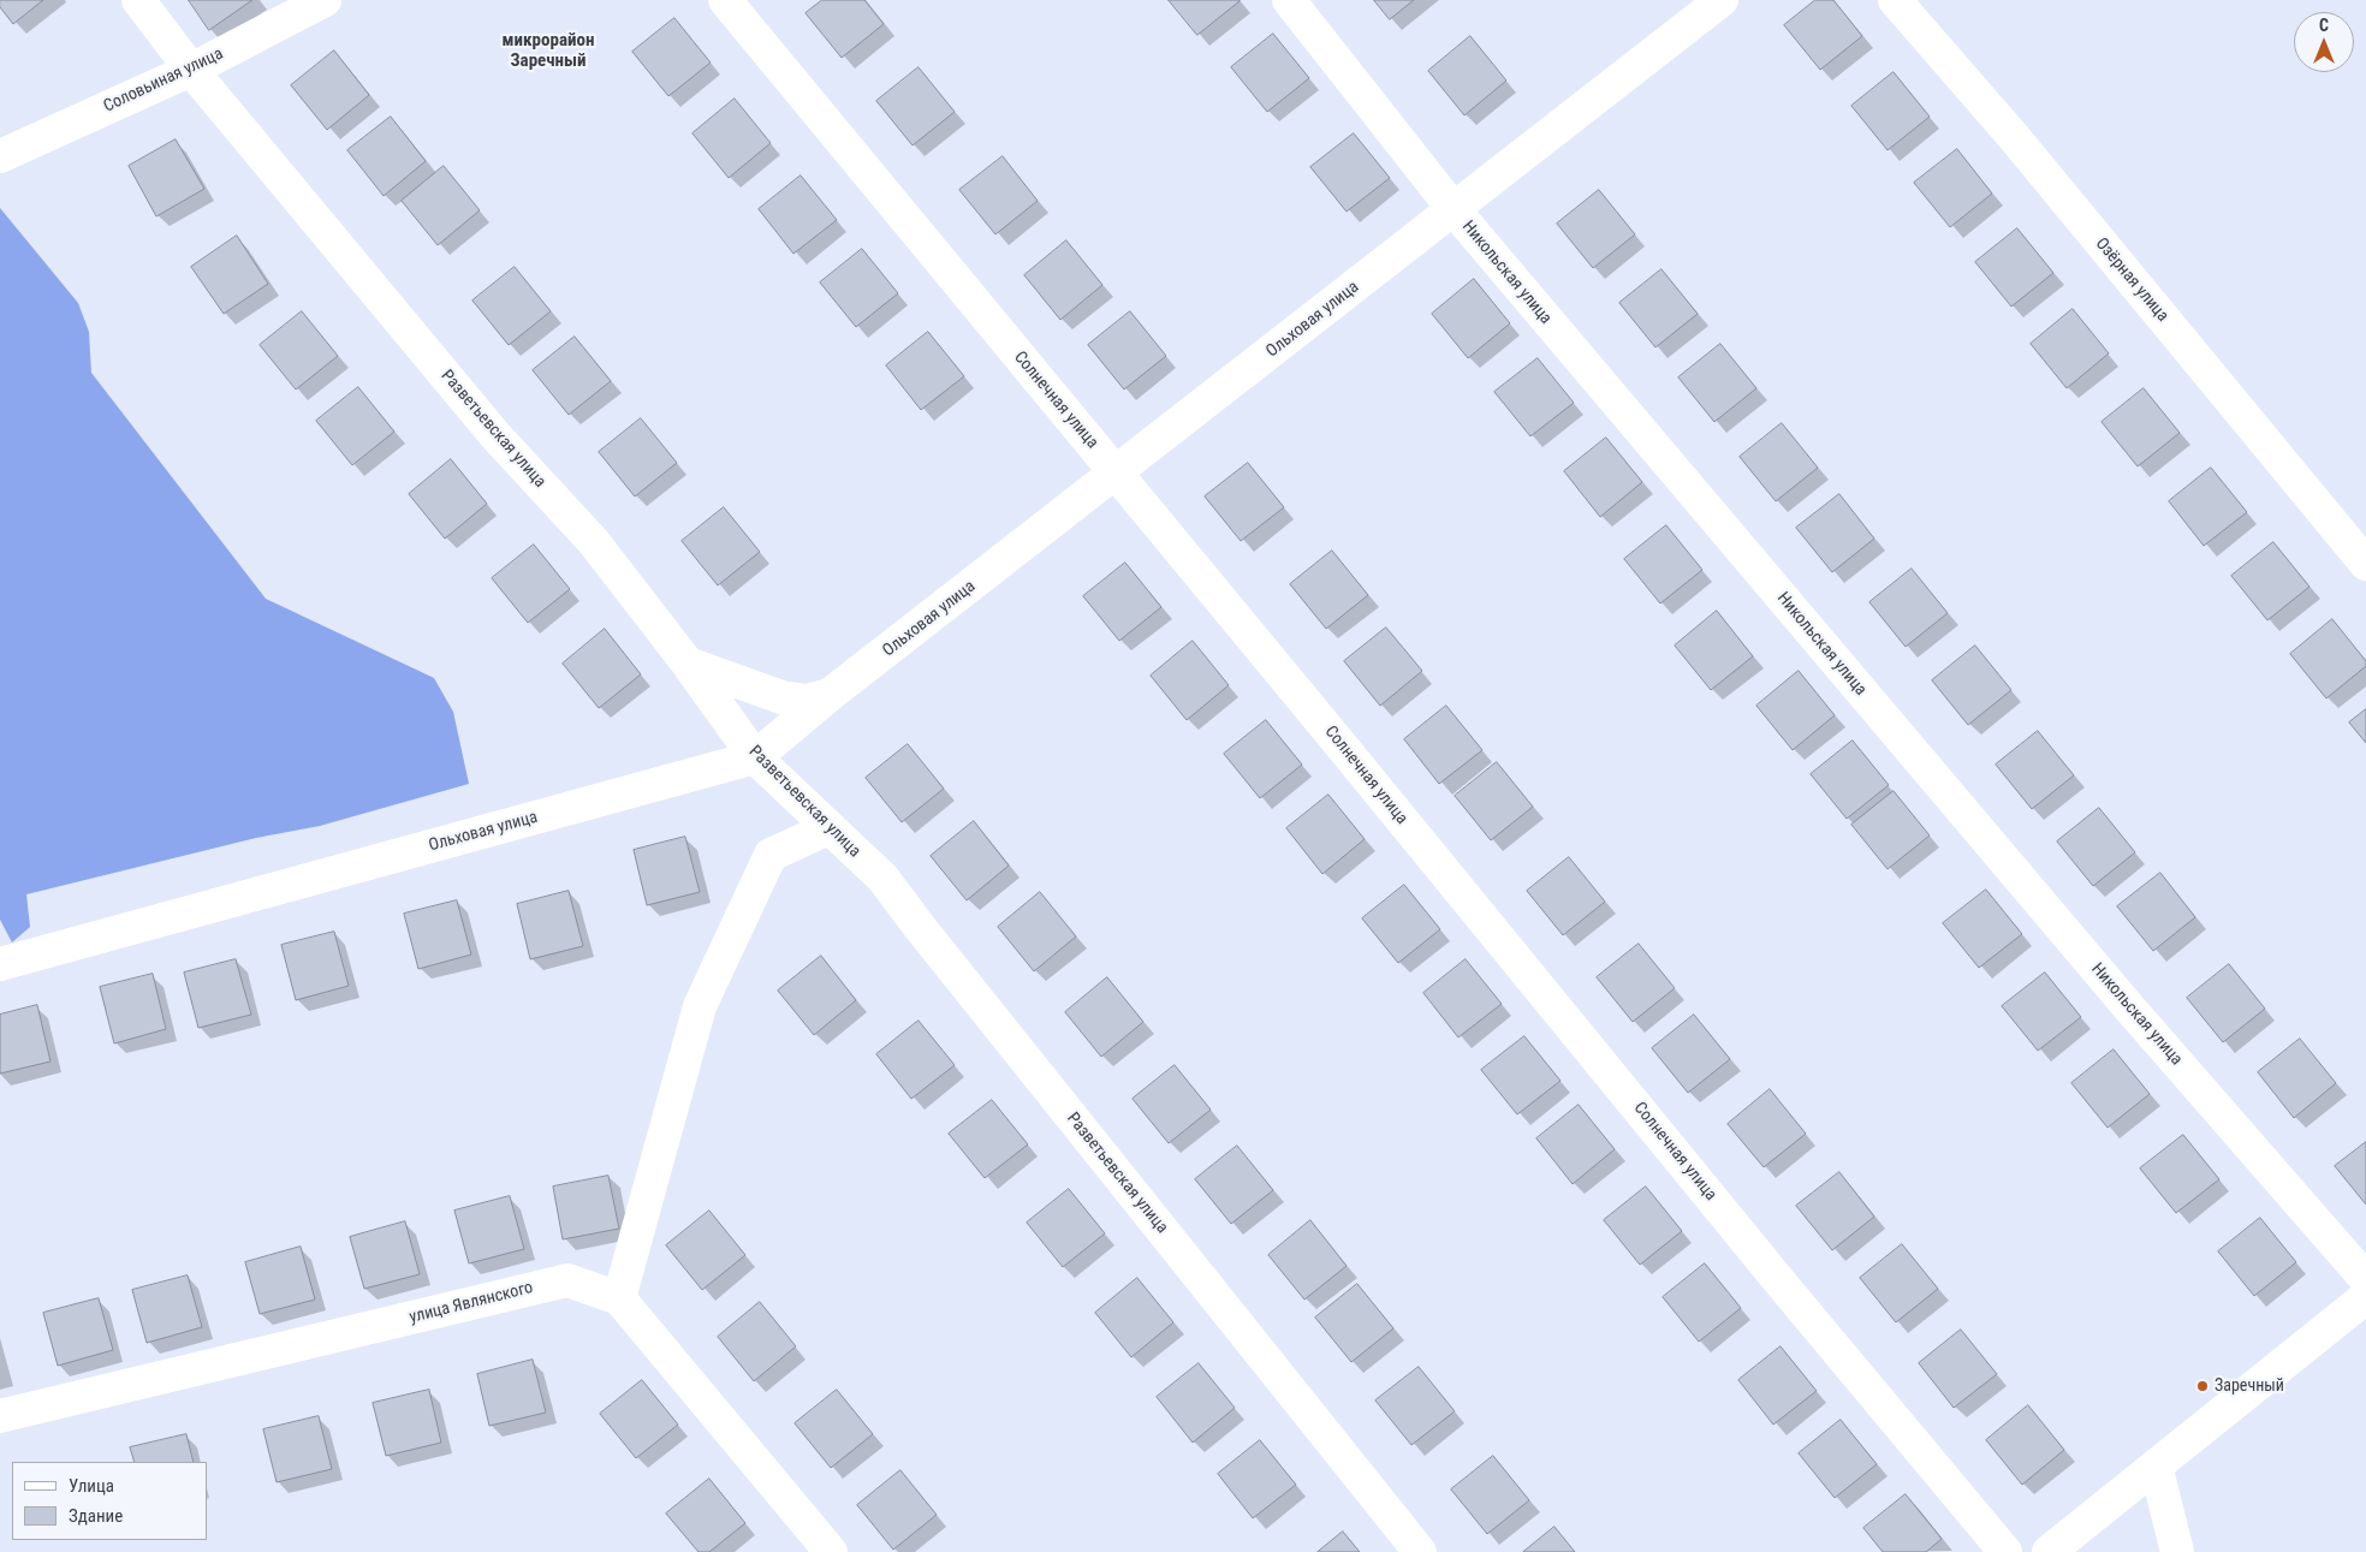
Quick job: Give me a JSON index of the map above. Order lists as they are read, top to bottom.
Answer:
{
  "streets": {
    "street": [
      "Соловьиная улица",
      "Никольская улица",
      "Озёрная улица",
      "Ольховая улица",
      "Солнечная улица",
      "Разветьевская улица",
      "улица Являнского"
    ]
  },
  "crossings": [
    ["Соловьиная улица", "Разветьевская улица"],
    ["Никольская улица", "Ольховая улица"],
    ["Ольховая улица", "Солнечная улица"],
    ["Ольховая улица", "Разветьевская улица"]
  ],
  "districts": ["микрорайон Заречный"],
  "places": ["Заречный"],
  "legend": ["Улица", "Здание"],
  "north": "top"
}
